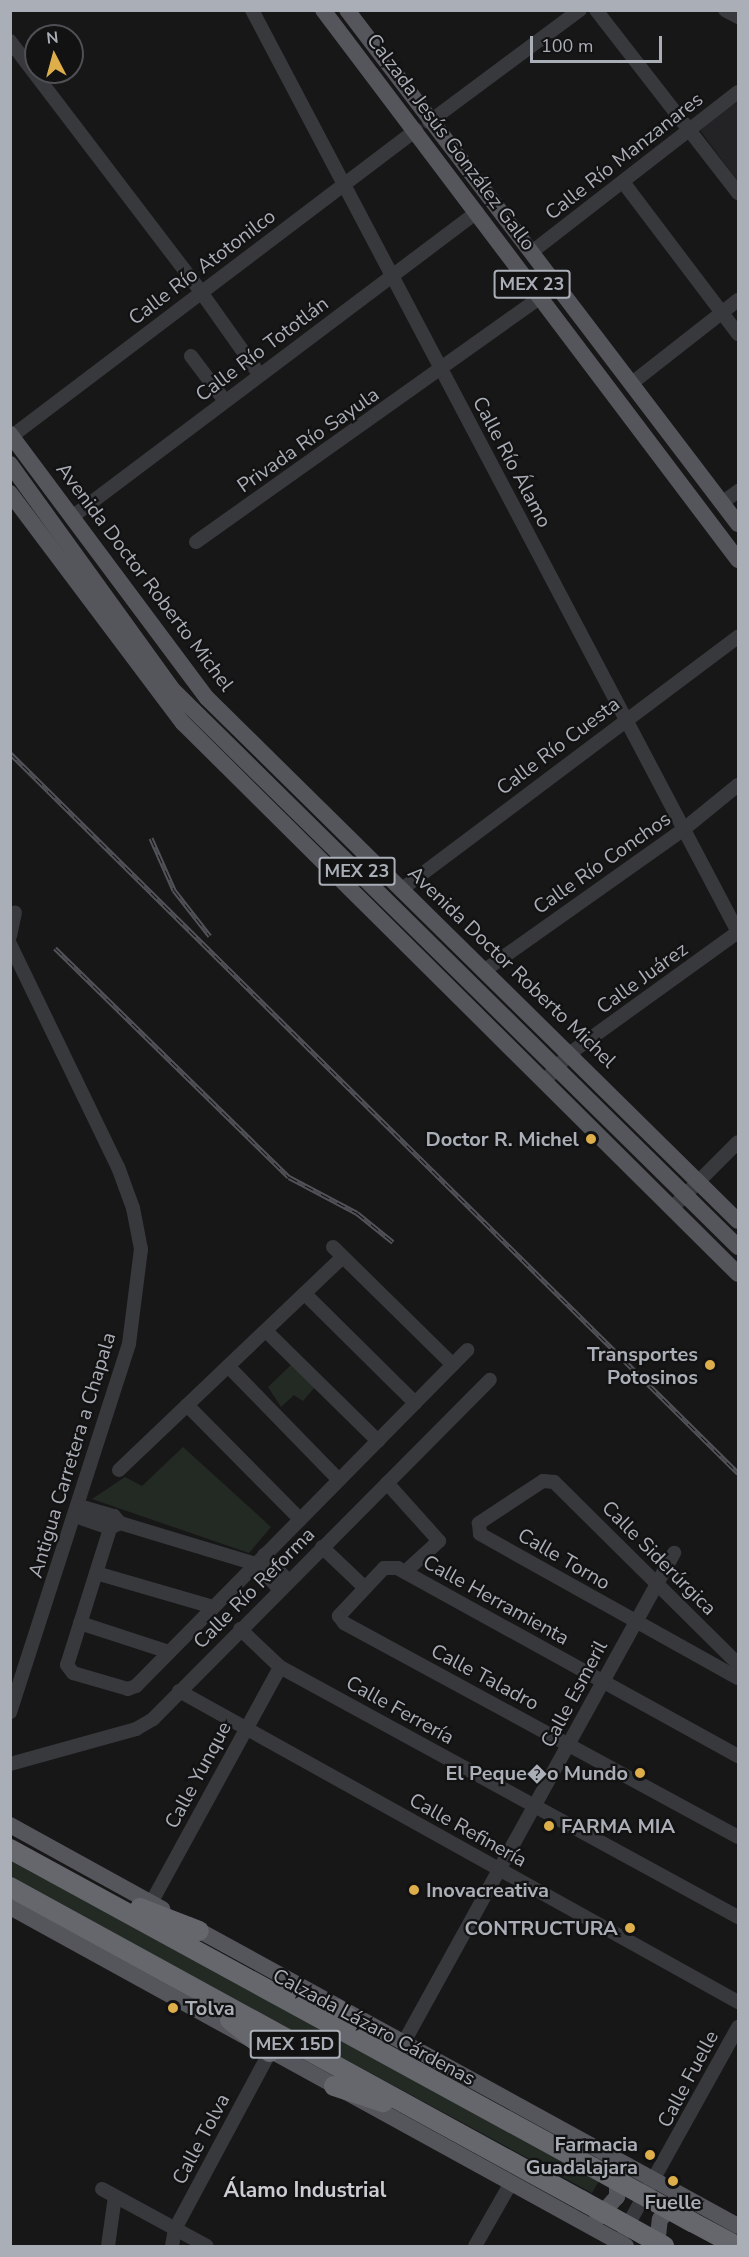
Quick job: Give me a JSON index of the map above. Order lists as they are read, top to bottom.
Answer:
{
  "streets": {
    "highway": ["Calzada Lázaro Cárdenas", "MEX 15D"],
    "main road": ["Calzada Jesús González Gallo", "MEX 23", "Avenida Doctor Roberto Michel"],
    "street": [
      "Calle Río Manzanares",
      "Calle Río Atotonilco",
      "Calle Río Tototlán",
      "Privada Río Sayula",
      "Calle Río Álamo",
      "Calle Río Cuesta",
      "Calle Río Conchos",
      "Calle Juárez",
      "Antigua Carretera a Chapala",
      "Calle Siderúrgica",
      "Calle Torno",
      "Calle Río Reforma",
      "Calle Herramienta",
      "Calle Taladro",
      "Calle Esmeril",
      "Calle Ferrería",
      "Calle Yunque",
      "Calle Refinería",
      "Calle Fuelle",
      "Calle Tolva"
    ]
  },
  "crossings": [
    ["Calzada Jesús González Gallo", "Calle Río Manzanares"],
    ["Calzada Jesús González Gallo", "Calle Río Atotonilco"],
    ["Calzada Jesús González Gallo", "Calle Río Tototlán"],
    ["Calzada Jesús González Gallo", "Privada Río Sayula"],
    ["Calle Río Atotonilco", "Calle Río Álamo"],
    ["Calle Río Atotonilco", "Avenida Doctor Roberto Michel"],
    ["Calle Río Tototlán", "Calle Río Álamo"],
    ["Calle Río Tototlán", "Avenida Doctor Roberto Michel"],
    ["Privada Río Sayula", "Calle Río Álamo"],
    ["Calle Río Álamo", "Calle Río Cuesta"],
    ["Calle Río Álamo", "Calle Río Conchos"],
    ["Calle Río Álamo", "Calle Juárez"],
    ["Avenida Doctor Roberto Michel", "Calle Río Cuesta"],
    ["Avenida Doctor Roberto Michel", "Calle Río Conchos"],
    ["Avenida Doctor Roberto Michel", "Calle Juárez"],
    ["Calle Siderúrgica", "Calle Torno"],
    ["Calle Siderúrgica", "Calle Esmeril"],
    ["Calle Torno", "Calle Esmeril"],
    ["Calle Río Reforma", "Calle Ferrería"],
    ["Calle Río Reforma", "Calle Refinería"],
    ["Calle Herramienta", "Calle Taladro"],
    ["Calle Herramienta", "Calle Esmeril"],
    ["Calle Taladro", "Calle Esmeril"],
    ["Calle Esmeril", "Calle Ferrería"],
    ["Calle Esmeril", "Calle Refinería"],
    ["Calle Esmeril", "Calzada Lázaro Cárdenas"],
    ["Calle Ferrería", "Calle Yunque"],
    ["Calle Yunque", "Calle Refinería"],
    ["Calle Yunque", "Calzada Lázaro Cárdenas"],
    ["Calzada Lázaro Cárdenas", "Calle Fuelle"]
  ],
  "districts": ["Álamo Industrial"],
  "places": [
    "Doctor R. Michel",
    "Transportes Potosinos",
    "El Peque�o Mundo",
    "FARMA MIA",
    "Inovacreativa",
    "CONTRUCTURA",
    "Tolva",
    "Farmacia Guadalajara",
    "Fuelle"
  ],
  "scale_bar": "100 m",
  "north": "top"
}
